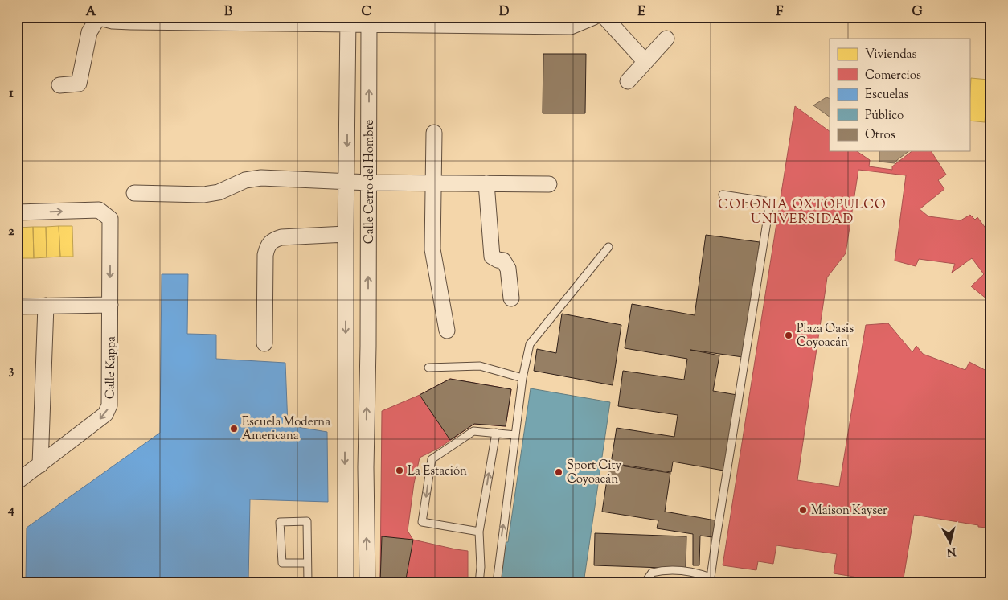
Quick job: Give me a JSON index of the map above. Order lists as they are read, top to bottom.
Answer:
{
  "streets": {
    "street": ["Calle Cerro del Hombre", "Calle Kappa"]
  },
  "districts": ["COLONIA OXTOPULCO UNIVERSIDAD"],
  "places": [
    "Plaza Oasis Coyoacán",
    "Escuela Moderna Americana",
    "La Estación",
    "Sport City Coyoacán",
    "Maison Kayser"
  ],
  "legend": [
    "Viviendas",
    "Comercios",
    "Escuelas",
    "Público",
    "Otros"
  ],
  "north": "bottom",
  "grid": {
    "columns": [
      "A",
      "B",
      "C",
      "D",
      "E",
      "F",
      "G"
    ],
    "rows": [
      "1",
      "2",
      "3",
      "4"
    ]
  }
}
